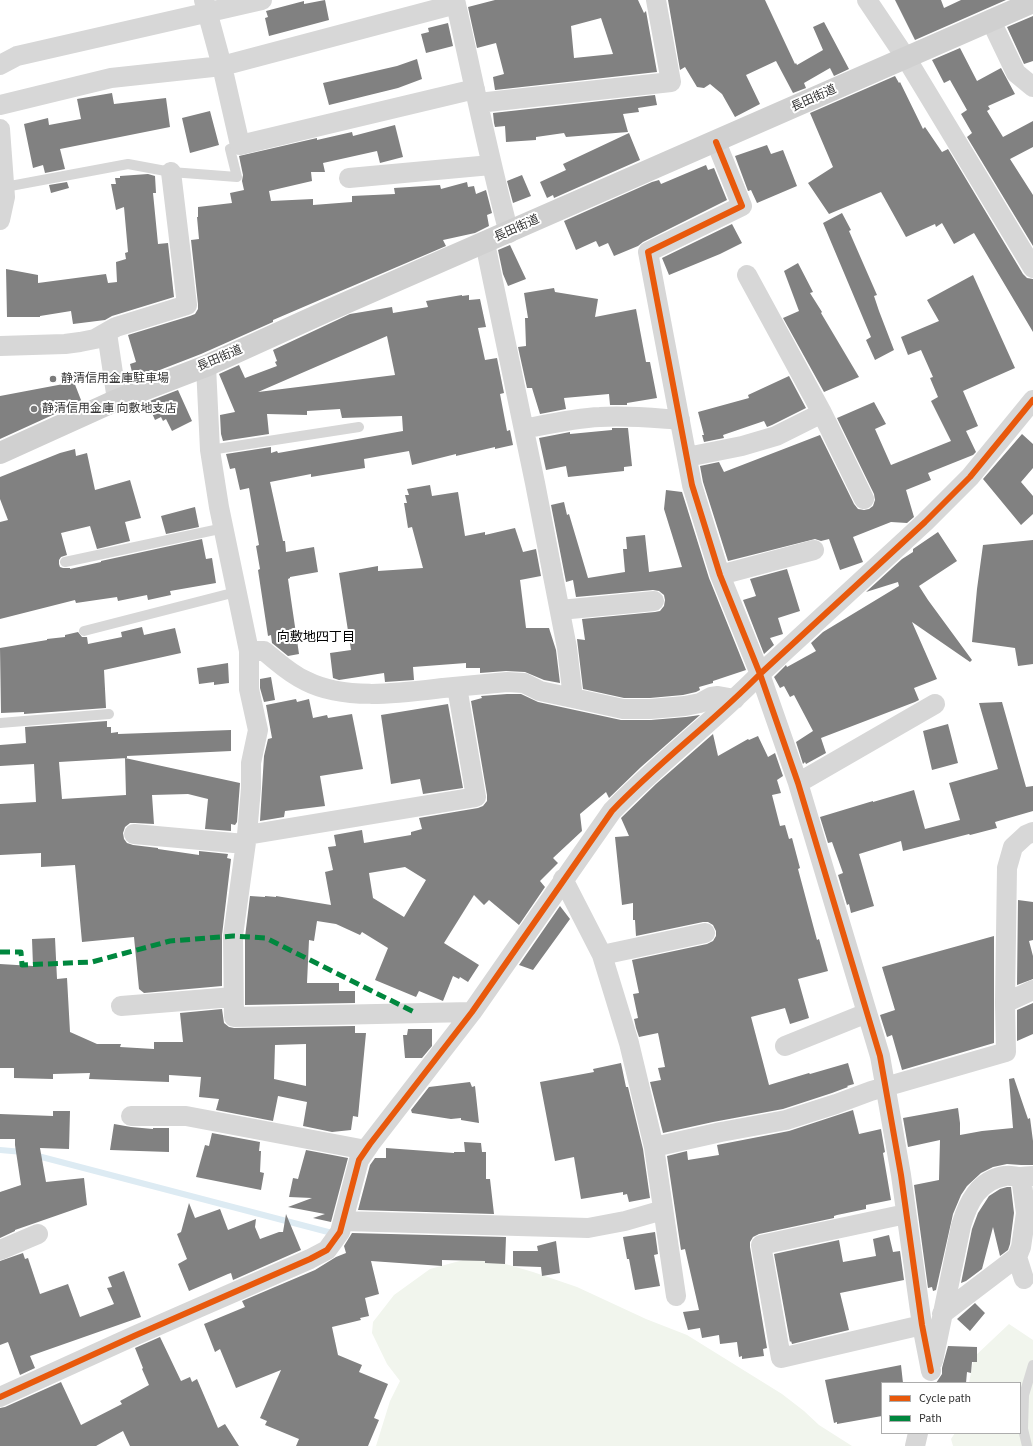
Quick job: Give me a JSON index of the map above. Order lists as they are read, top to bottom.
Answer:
{
  "streets": {
    "main road": ["長田街道"]
  },
  "districts": ["向敷地四丁目"],
  "places": ["静清信用金庫駐車場", "静清信用金庫 向敷地支店"],
  "legend": ["Cycle path", "Path"]
}
